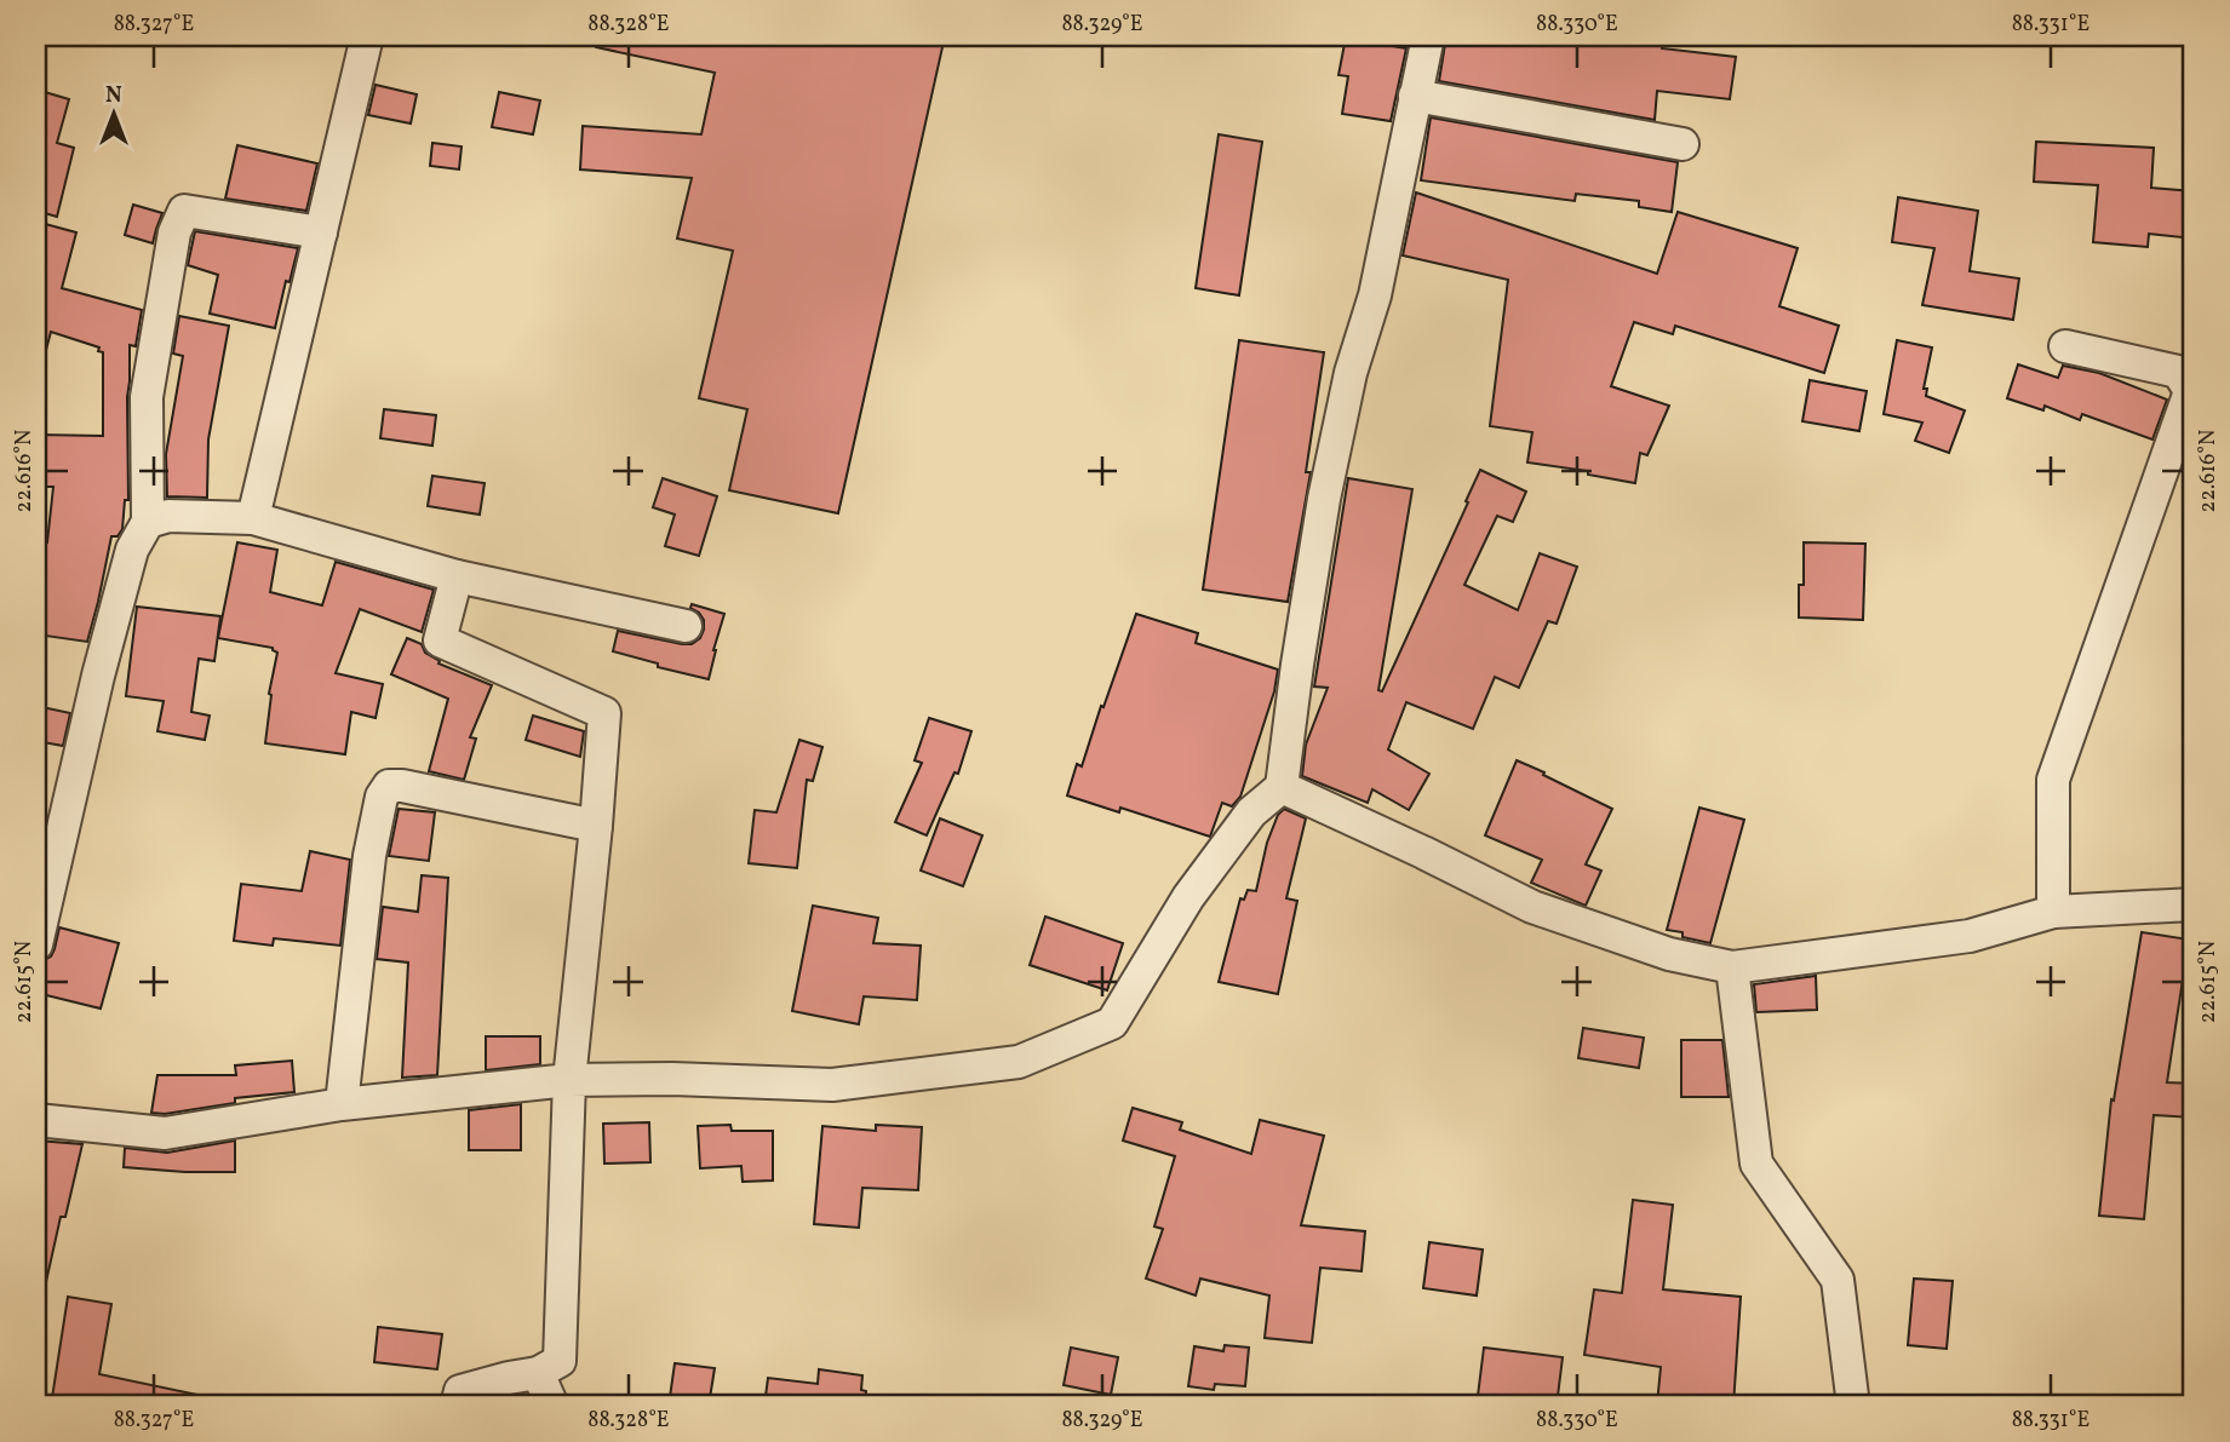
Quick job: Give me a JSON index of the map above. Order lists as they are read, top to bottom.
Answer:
{
  "north": "top",
  "coordinates": [
    "88.327°E",
    "88.328°E",
    "88.329°E",
    "88.330°E",
    "88.331°E",
    "22.616°N",
    "22.615°N"
  ]
}
